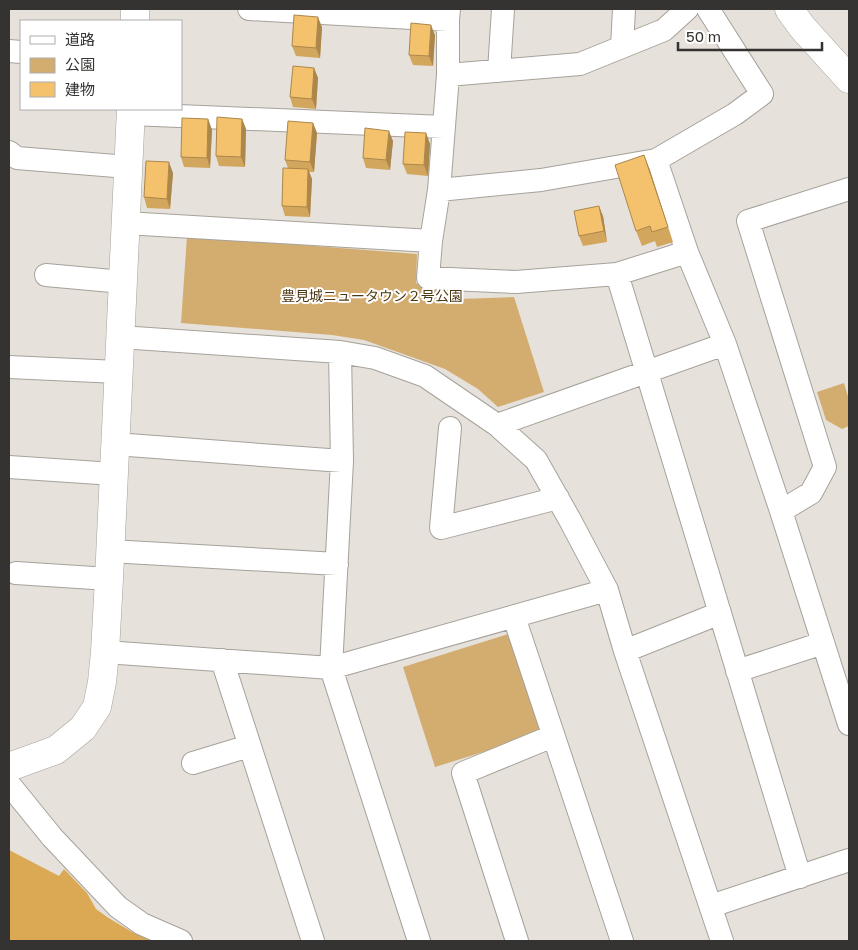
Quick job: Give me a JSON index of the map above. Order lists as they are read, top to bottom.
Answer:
{
  "parks": ["豊見城ニュータウン２号公園"],
  "legend": ["道路", "公園", "建物"],
  "scale_bar": "50 m"
}
